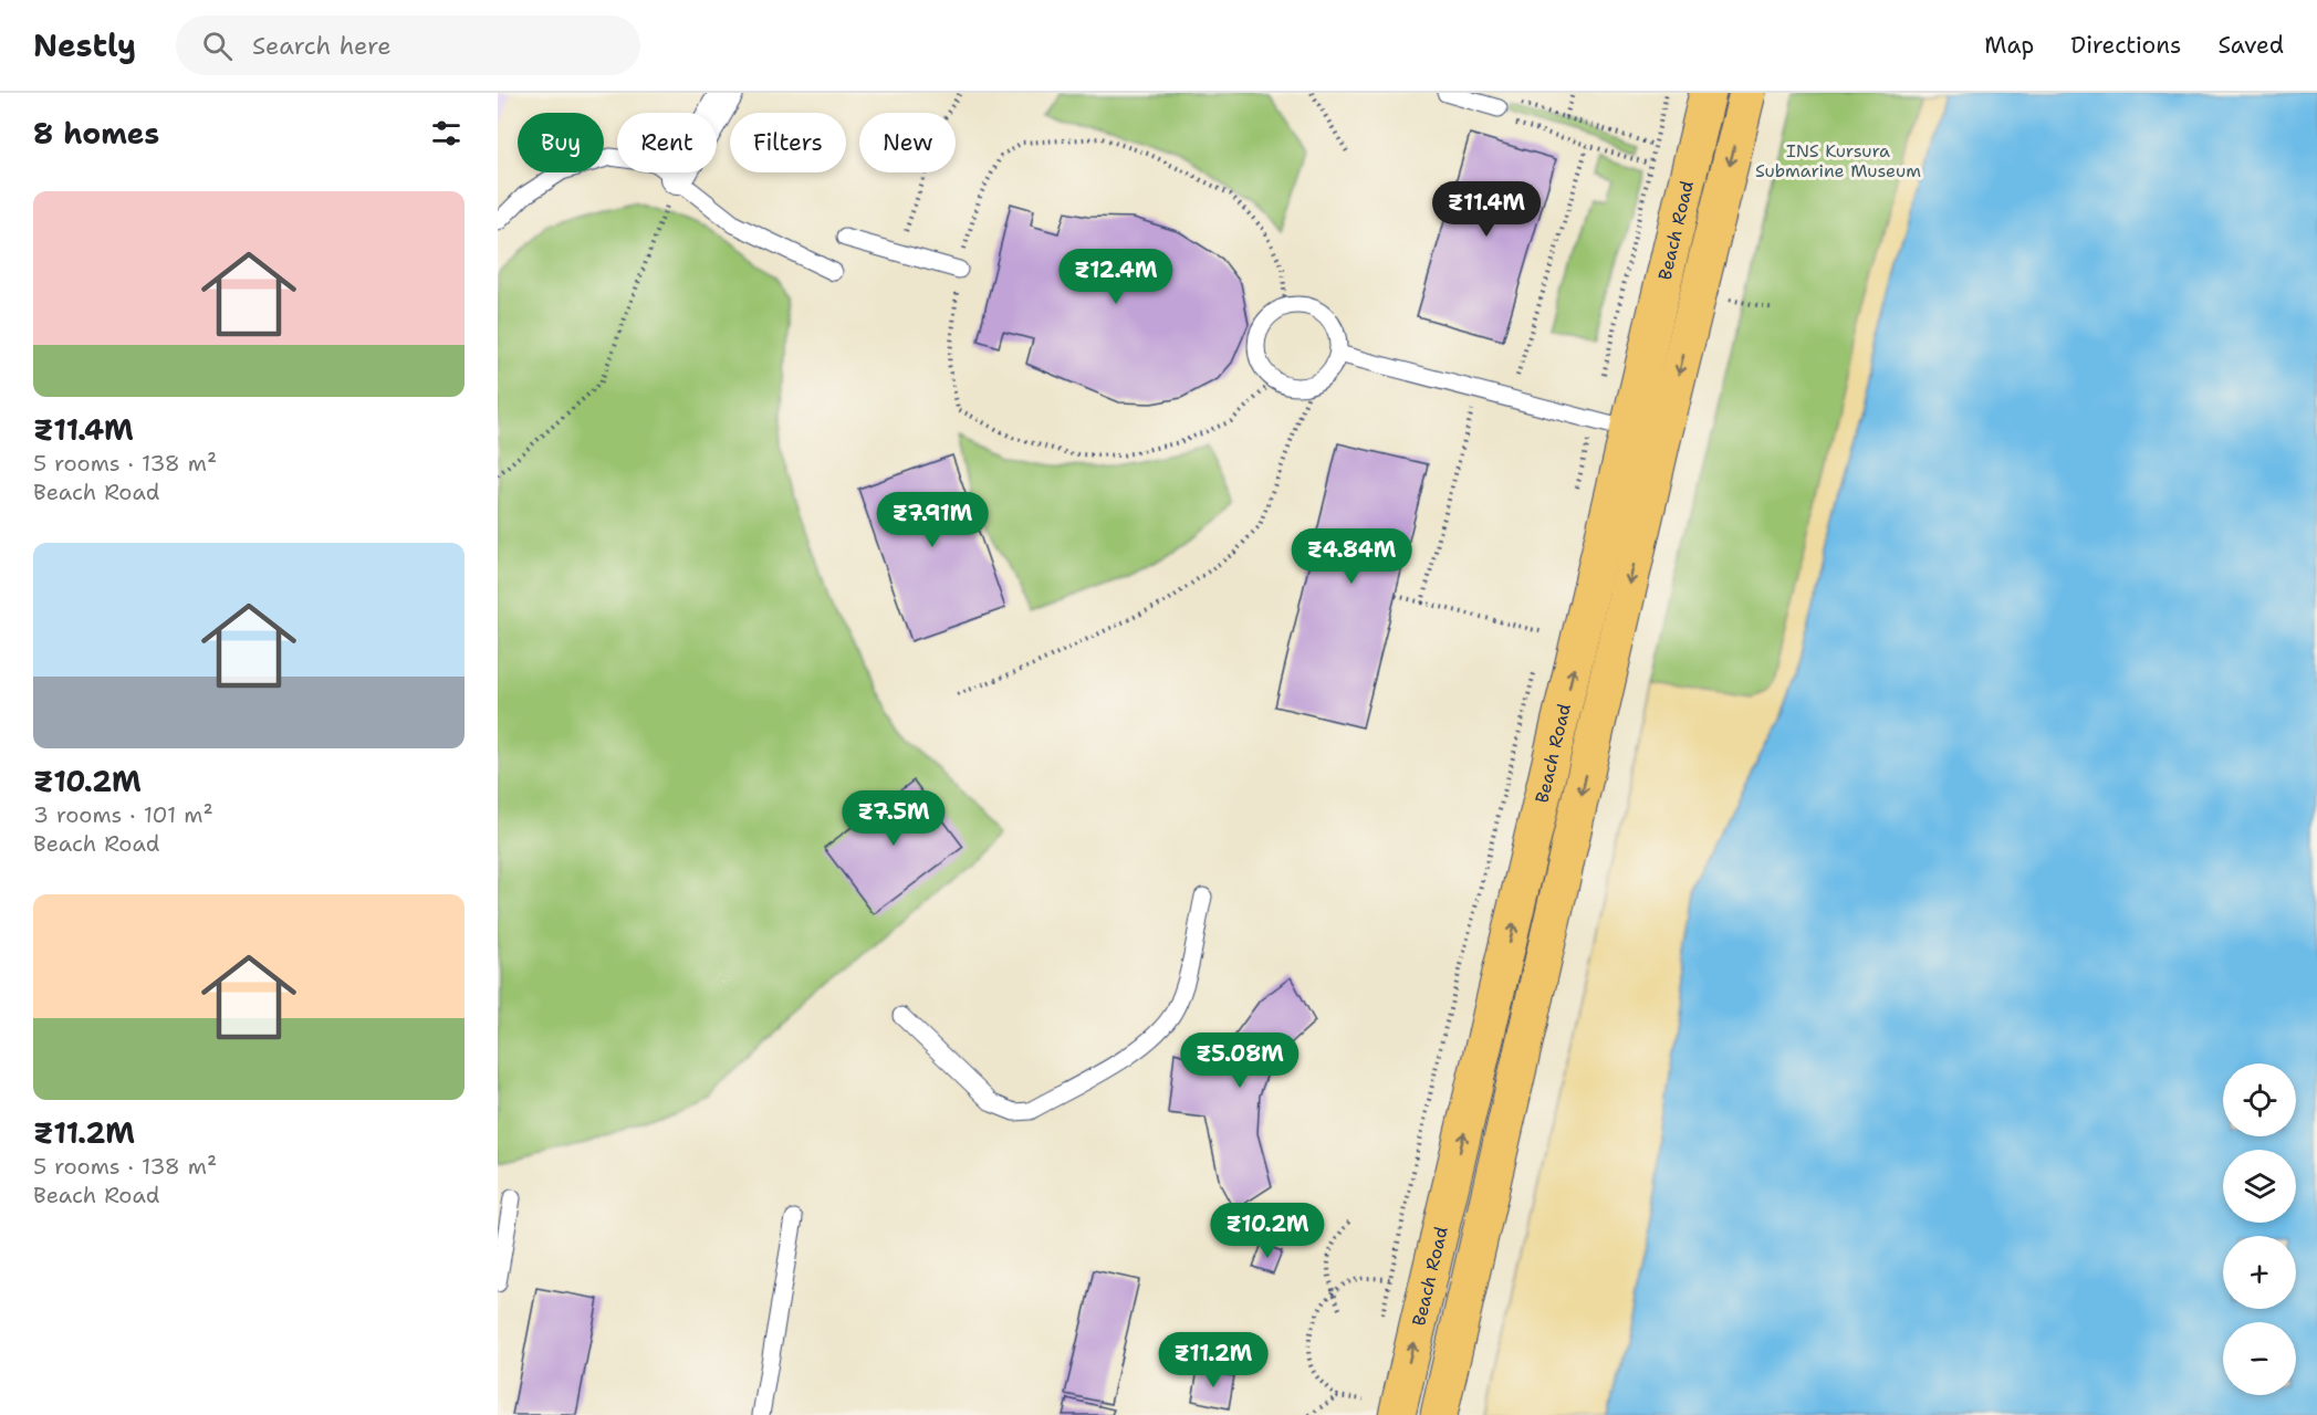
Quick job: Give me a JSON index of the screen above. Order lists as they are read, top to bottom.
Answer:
{
  "streets": {
    "main road": ["Beach Road"]
  },
  "parks": ["INS Kursura Submarine Museum"],
  "page": {
    "header": "Nestly",
    "search": "Search here",
    "nav": ["Map", "Directions", "Saved"],
    "heading": "8 homes",
    "chip": [
      "Buy",
      "Rent",
      "Filters",
      "New"
    ],
    "list": [
      {
        "name": "₹11.4M",
        "note": "5 rooms · 138 m² · Beach Road"
      },
      {
        "name": "₹10.2M",
        "note": "3 rooms · 101 m² · Beach Road"
      },
      {
        "name": "₹11.2M",
        "note": "5 rooms · 138 m² · Beach Road"
      }
    ],
    "price": [
      "₹11.4M",
      "₹12.4M",
      "₹7.91M",
      "₹4.84M",
      "₹7.5M",
      "₹5.08M",
      "₹10.2M",
      "₹11.2M"
    ],
    "map_buttons": ["+", "−"]
  }
}
